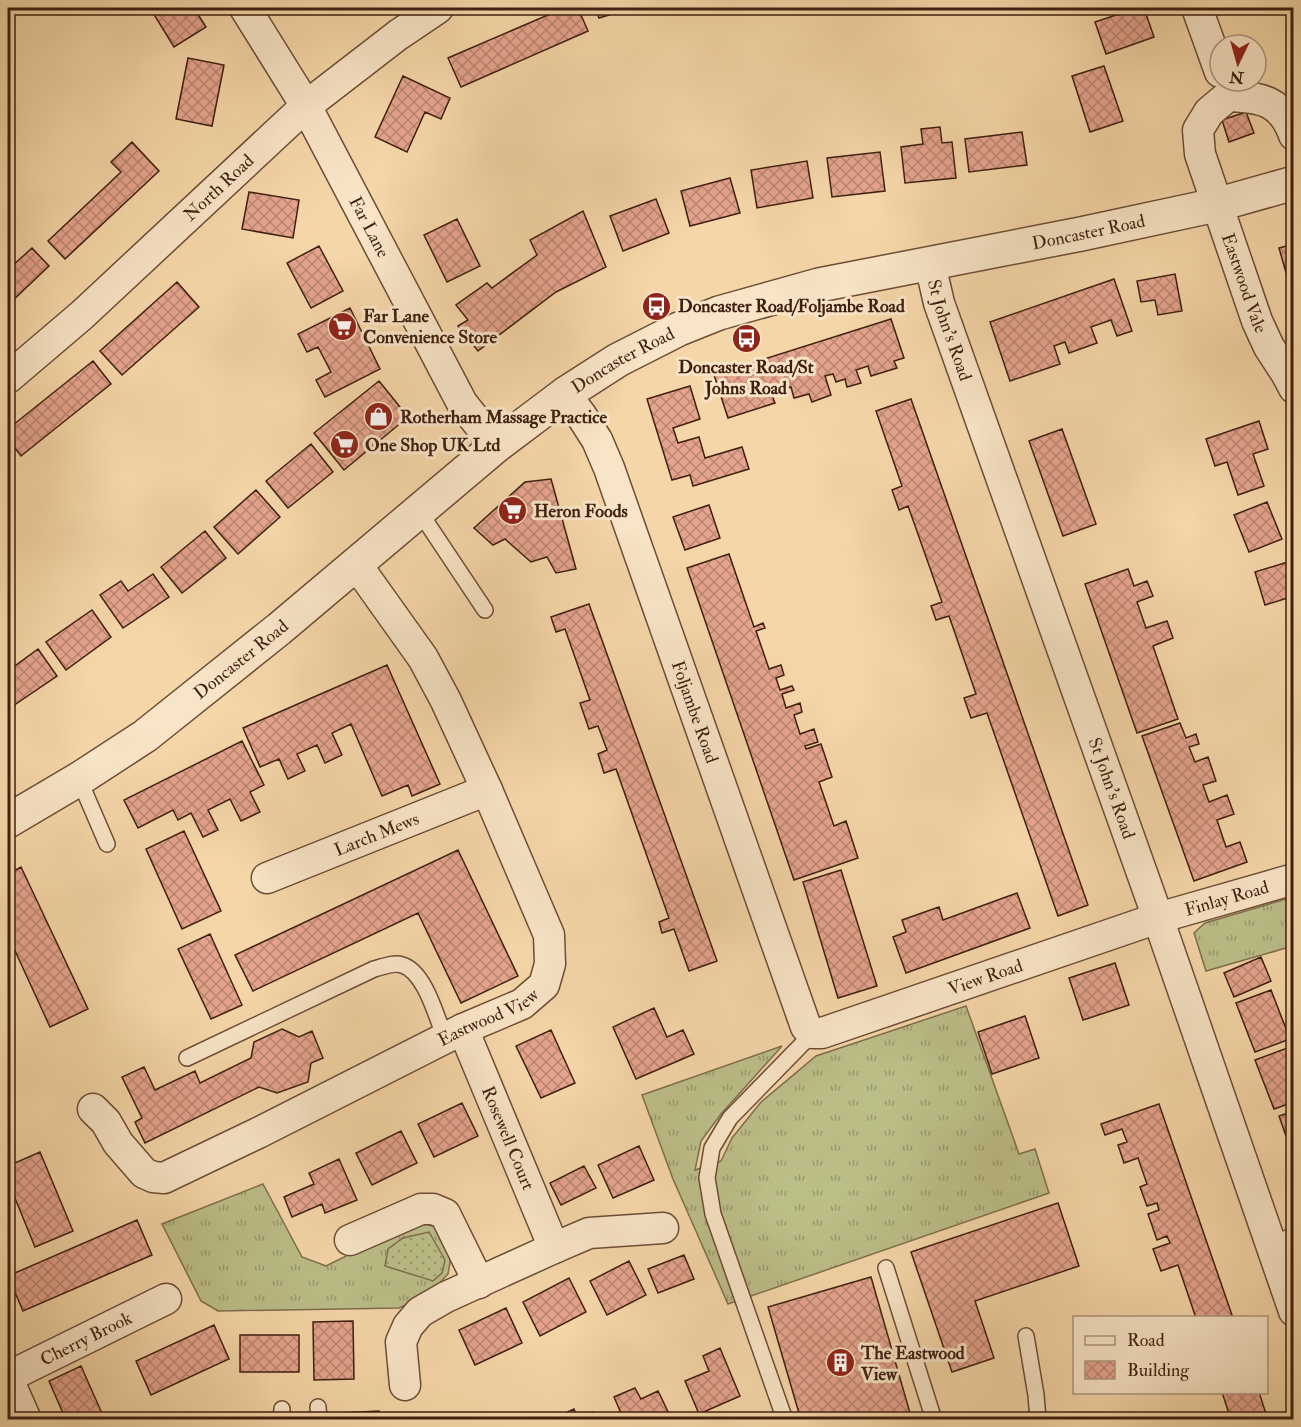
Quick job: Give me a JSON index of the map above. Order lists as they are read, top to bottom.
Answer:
{
  "streets": {
    "street": [
      "North Road",
      "Far Lane",
      "Doncaster Road",
      "Eastwood Vale",
      "St John's Road",
      "Foljambe Road",
      "Larch Mews",
      "Finlay Road",
      "View Road",
      "Eastwood View",
      "Rosewell Court",
      "Cherry Brook"
    ]
  },
  "crossings": [
    ["North Road", "Far Lane"],
    ["Far Lane", "Doncaster Road"],
    ["Doncaster Road", "Eastwood Vale"],
    ["Doncaster Road", "St John's Road"],
    ["Doncaster Road", "Foljambe Road"],
    ["Doncaster Road", "Eastwood View"],
    ["St John's Road", "Finlay Road"],
    ["St John's Road", "View Road"],
    ["Foljambe Road", "View Road"],
    ["Larch Mews", "Eastwood View"],
    ["Finlay Road", "View Road"],
    ["Eastwood View", "Rosewell Court"]
  ],
  "places": {
    "bus stop": ["Doncaster Road/Foljambe Road", "Doncaster Road/St Johns Road"],
    "supermarket": ["Far Lane Convenience Store", "One Shop UK Ltd", "Heron Foods"],
    "shop": ["Rotherham Massage Practice"],
    "building": ["The Eastwood View"]
  },
  "legend": ["Road", "Building"],
  "north": "bottom"
}
